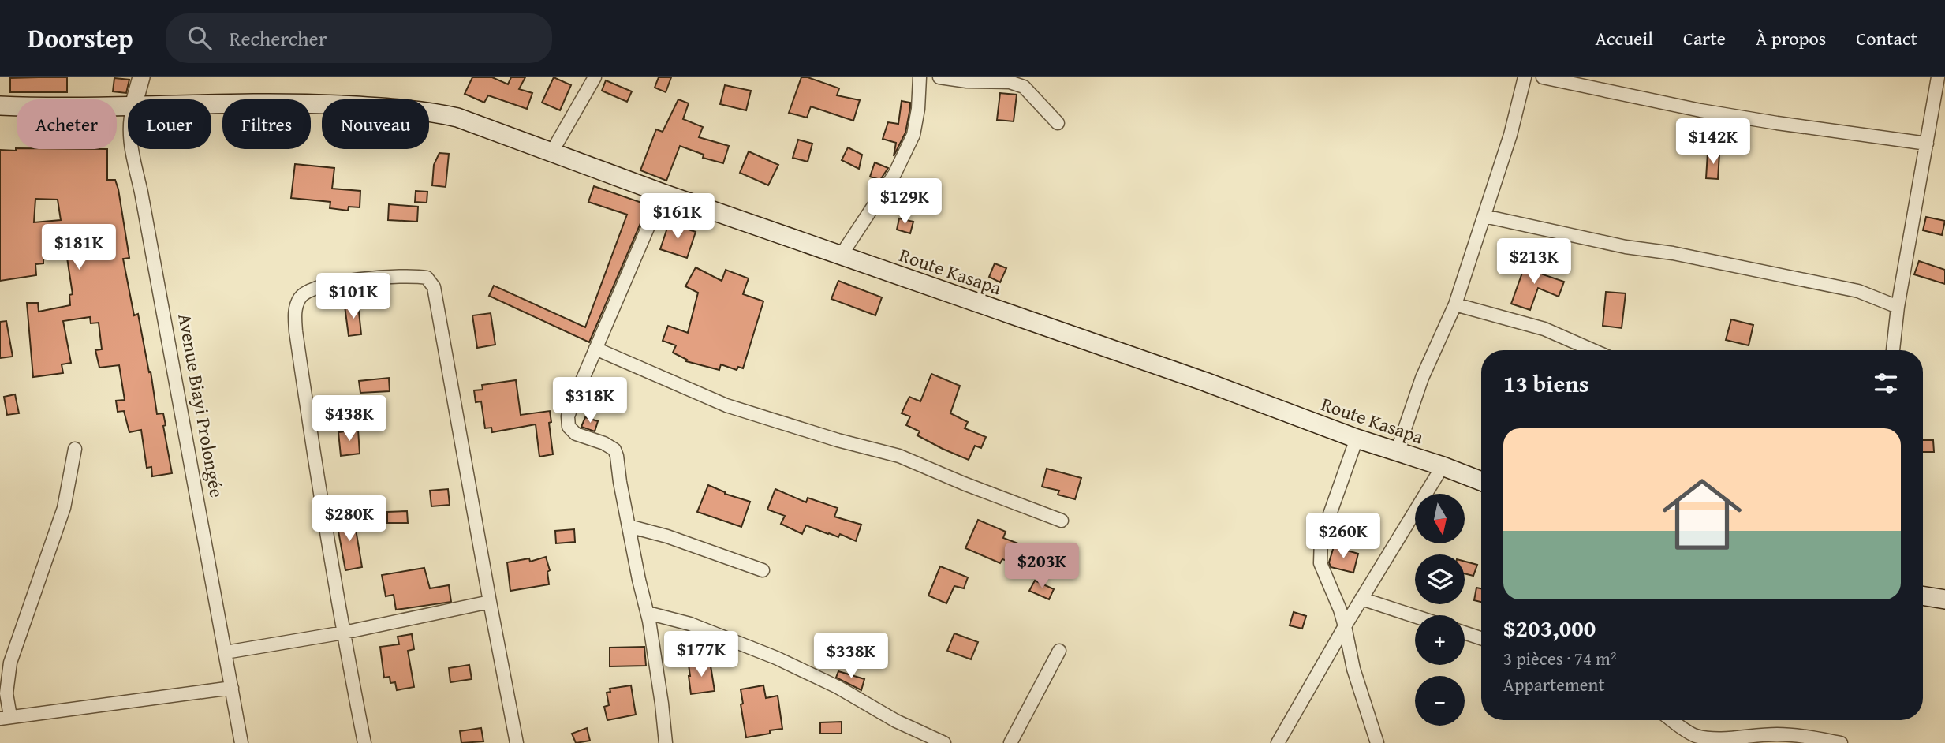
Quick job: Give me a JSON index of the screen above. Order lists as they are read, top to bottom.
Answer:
{
  "streets": {
    "main road": ["Route Kasapa"],
    "street": ["Avenue Biayi Prolongée"]
  },
  "north": "bottom",
  "page": {
    "header": "Doorstep",
    "search": "Rechercher",
    "nav": [
      "Accueil",
      "Carte",
      "À propos",
      "Contact"
    ],
    "chip": [
      "Acheter",
      "Louer",
      "Filtres",
      "Nouveau"
    ],
    "price": [
      "$142K",
      "$129K",
      "$161K",
      "$181K",
      "$213K",
      "$101K",
      "$318K",
      "$438K",
      "$280K",
      "$260K",
      "$203K",
      "$177K",
      "$338K"
    ],
    "heading": "13 biens",
    "list": [
      {
        "name": "$203,000",
        "note": "3 pièces · 74 m² · Appartement"
      }
    ],
    "map_buttons": ["+", "−"]
  }
}
